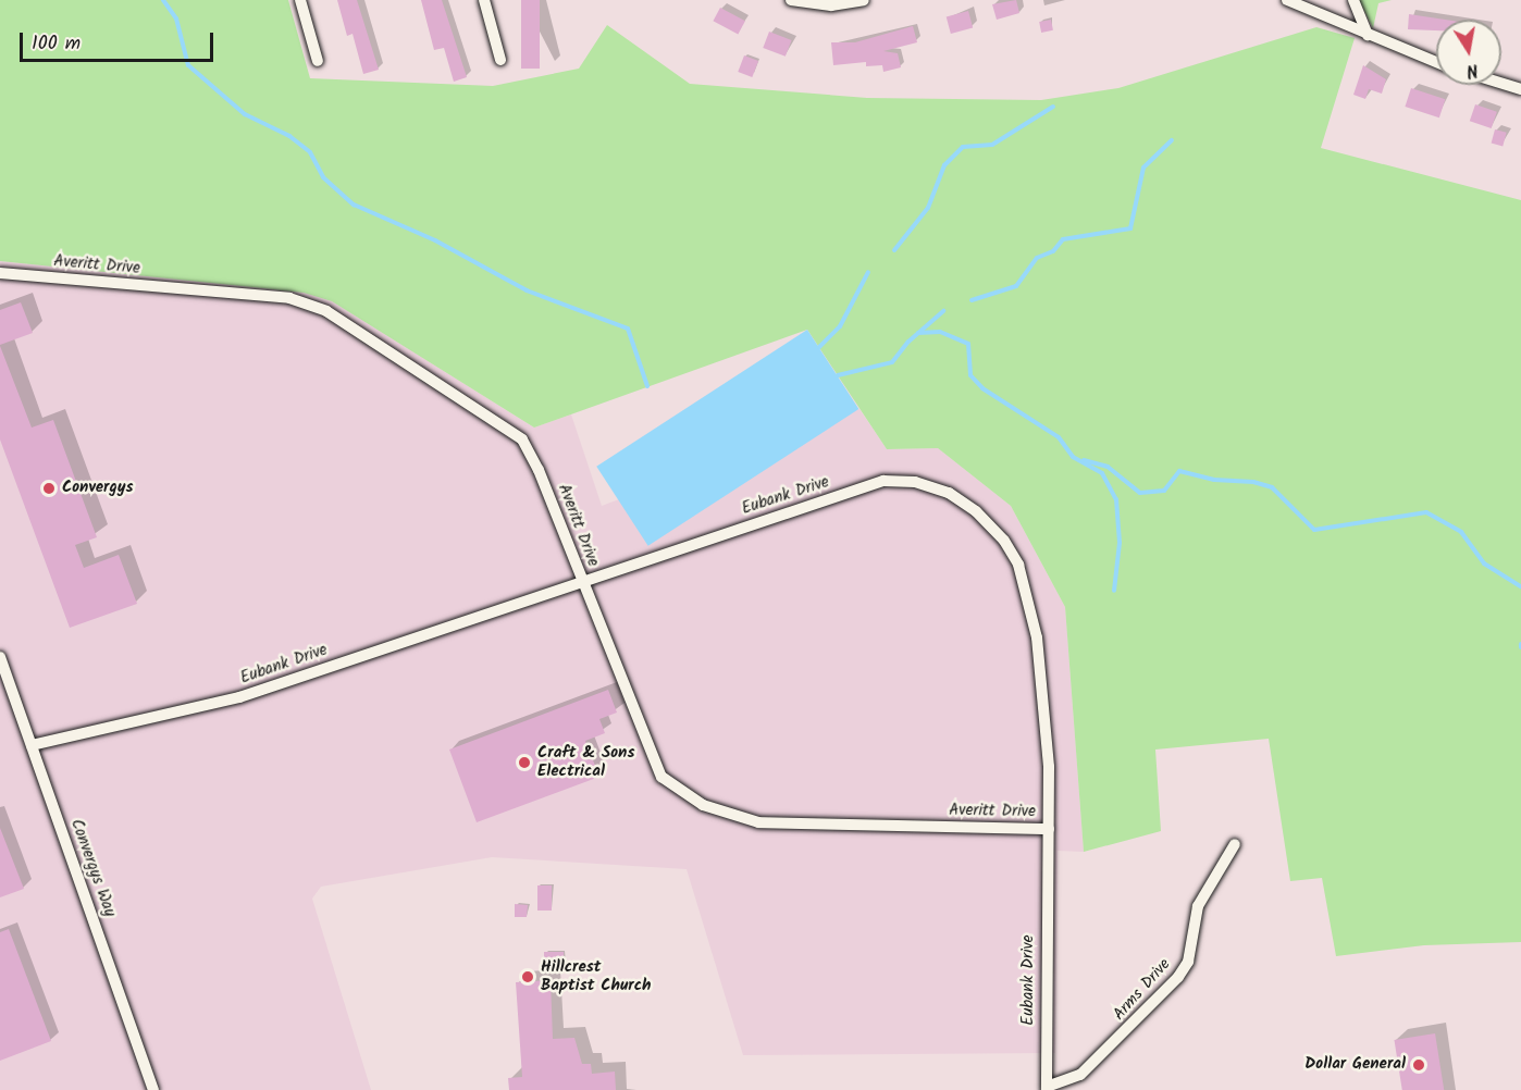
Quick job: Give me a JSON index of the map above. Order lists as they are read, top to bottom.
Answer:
{
  "streets": {
    "street": [
      "Averitt Drive",
      "Eubank Drive",
      "Convergys Way",
      "Arms Drive"
    ]
  },
  "crossings": [
    ["Averitt Drive", "Eubank Drive"],
    ["Eubank Drive", "Convergys Way"],
    ["Eubank Drive", "Arms Drive"]
  ],
  "places": [
    "Convergys",
    "Craft & Sons Electrical",
    "Hillcrest Baptist Church",
    "Dollar General"
  ],
  "scale_bar": "100 m",
  "north": "bottom"
}
